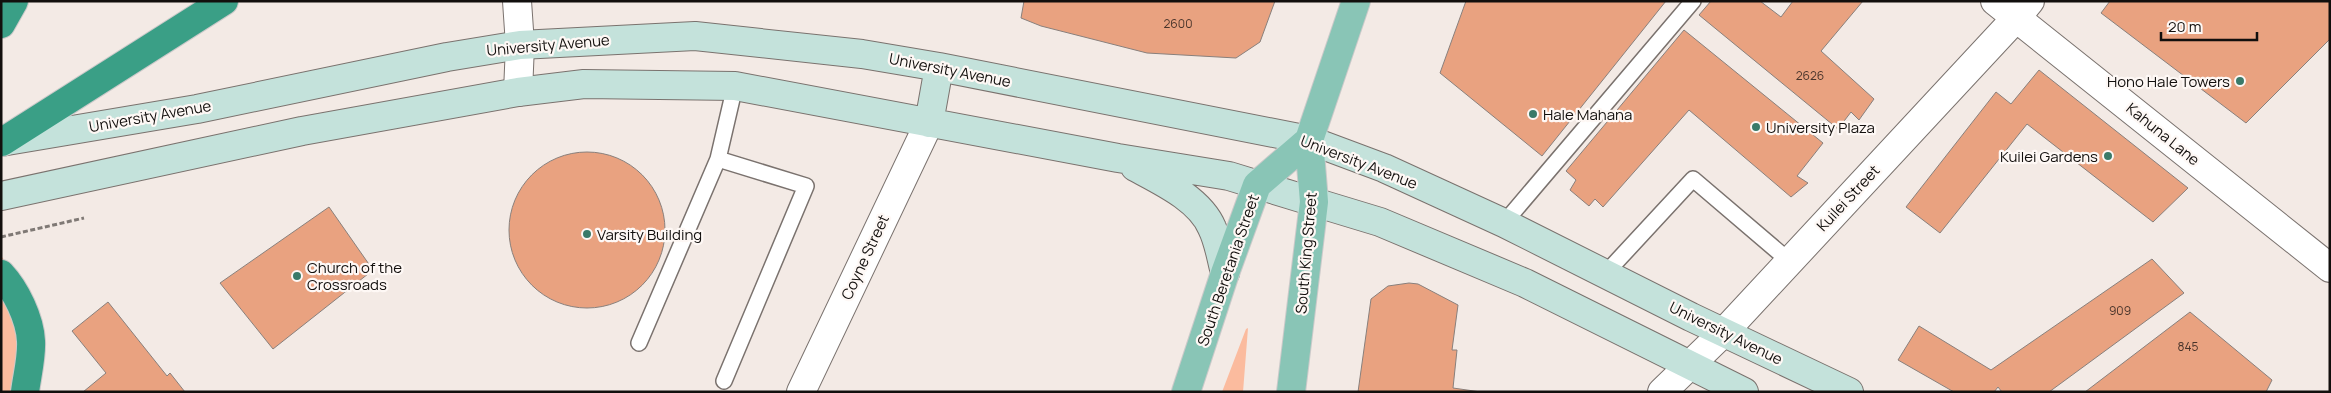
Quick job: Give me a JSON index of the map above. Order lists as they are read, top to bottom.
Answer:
{
  "streets": {
    "main road": ["University Avenue", "South King Street", "South Beretania Street"],
    "street": ["Kahuna Lane", "Kuilei Street", "Coyne Street"]
  },
  "crossings": [
    ["University Avenue", "Kuilei Street"],
    ["University Avenue", "South King Street"],
    ["University Avenue", "South Beretania Street"],
    ["Kahuna Lane", "Kuilei Street"],
    ["South King Street", "South Beretania Street"]
  ],
  "places": [
    "Hono Hale Towers",
    "Hale Mahana",
    "University Plaza",
    "Kuilei Gardens",
    "Varsity Building",
    "Church of the Crossroads"
  ],
  "house_numbers": [
    "2600",
    "2626",
    "909",
    "845"
  ],
  "scale_bar": "20 m"
}
